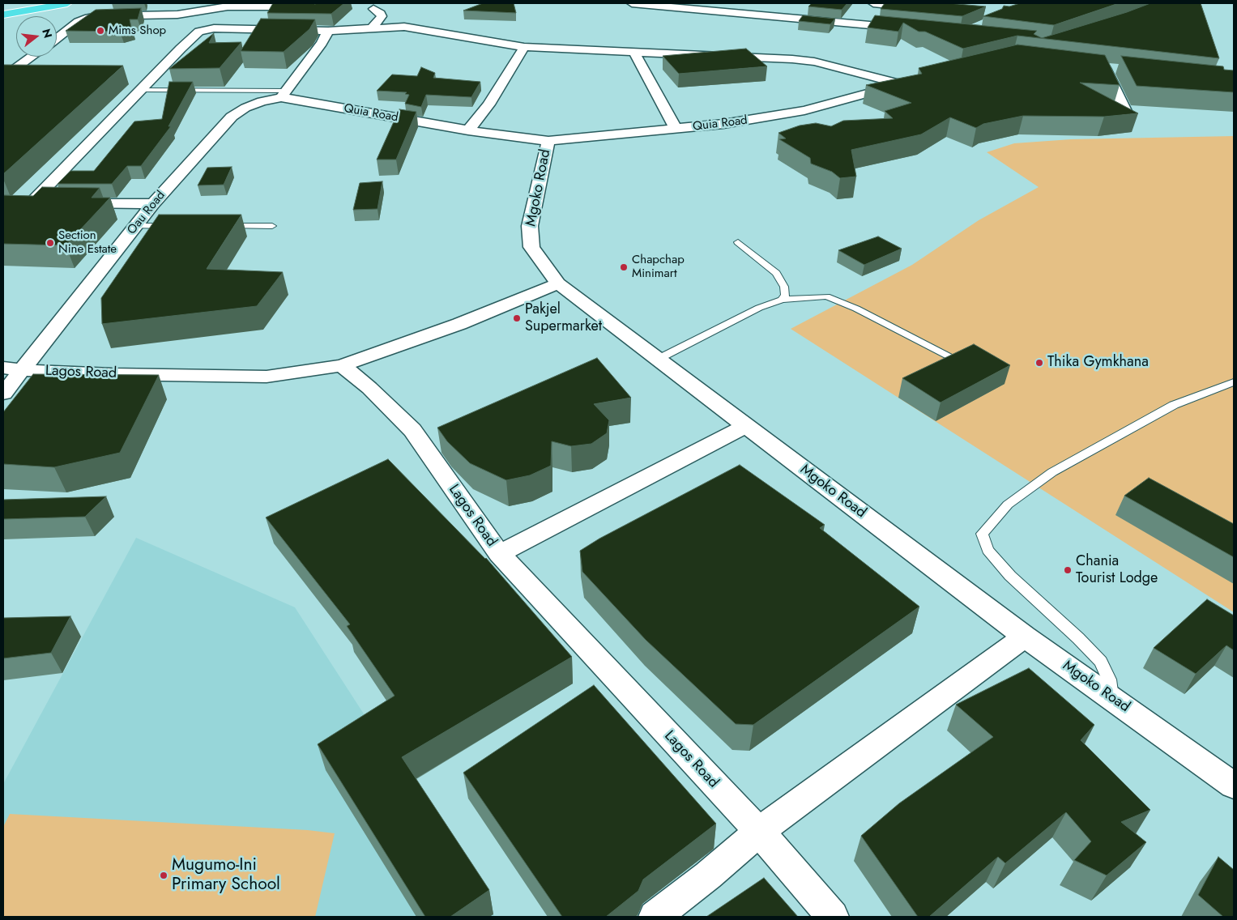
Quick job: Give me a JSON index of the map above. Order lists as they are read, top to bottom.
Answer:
{
  "streets": {
    "street": [
      "Quia Road",
      "Mgoko Road",
      "Oau Road",
      "Lagos Road"
    ]
  },
  "crossings": [
    ["Quia Road", "Mgoko Road"],
    ["Quia Road", "Oau Road"],
    ["Oau Road", "Lagos Road"]
  ],
  "places": [
    "Mims Shop",
    "Section Nine Estate",
    "Chapchap Minimart",
    "Pakjel Supermarket",
    "Thika Gymkhana",
    "Chania Tourist Lodge",
    "Mugumo-Ini Primary School"
  ],
  "north": "right"
}
